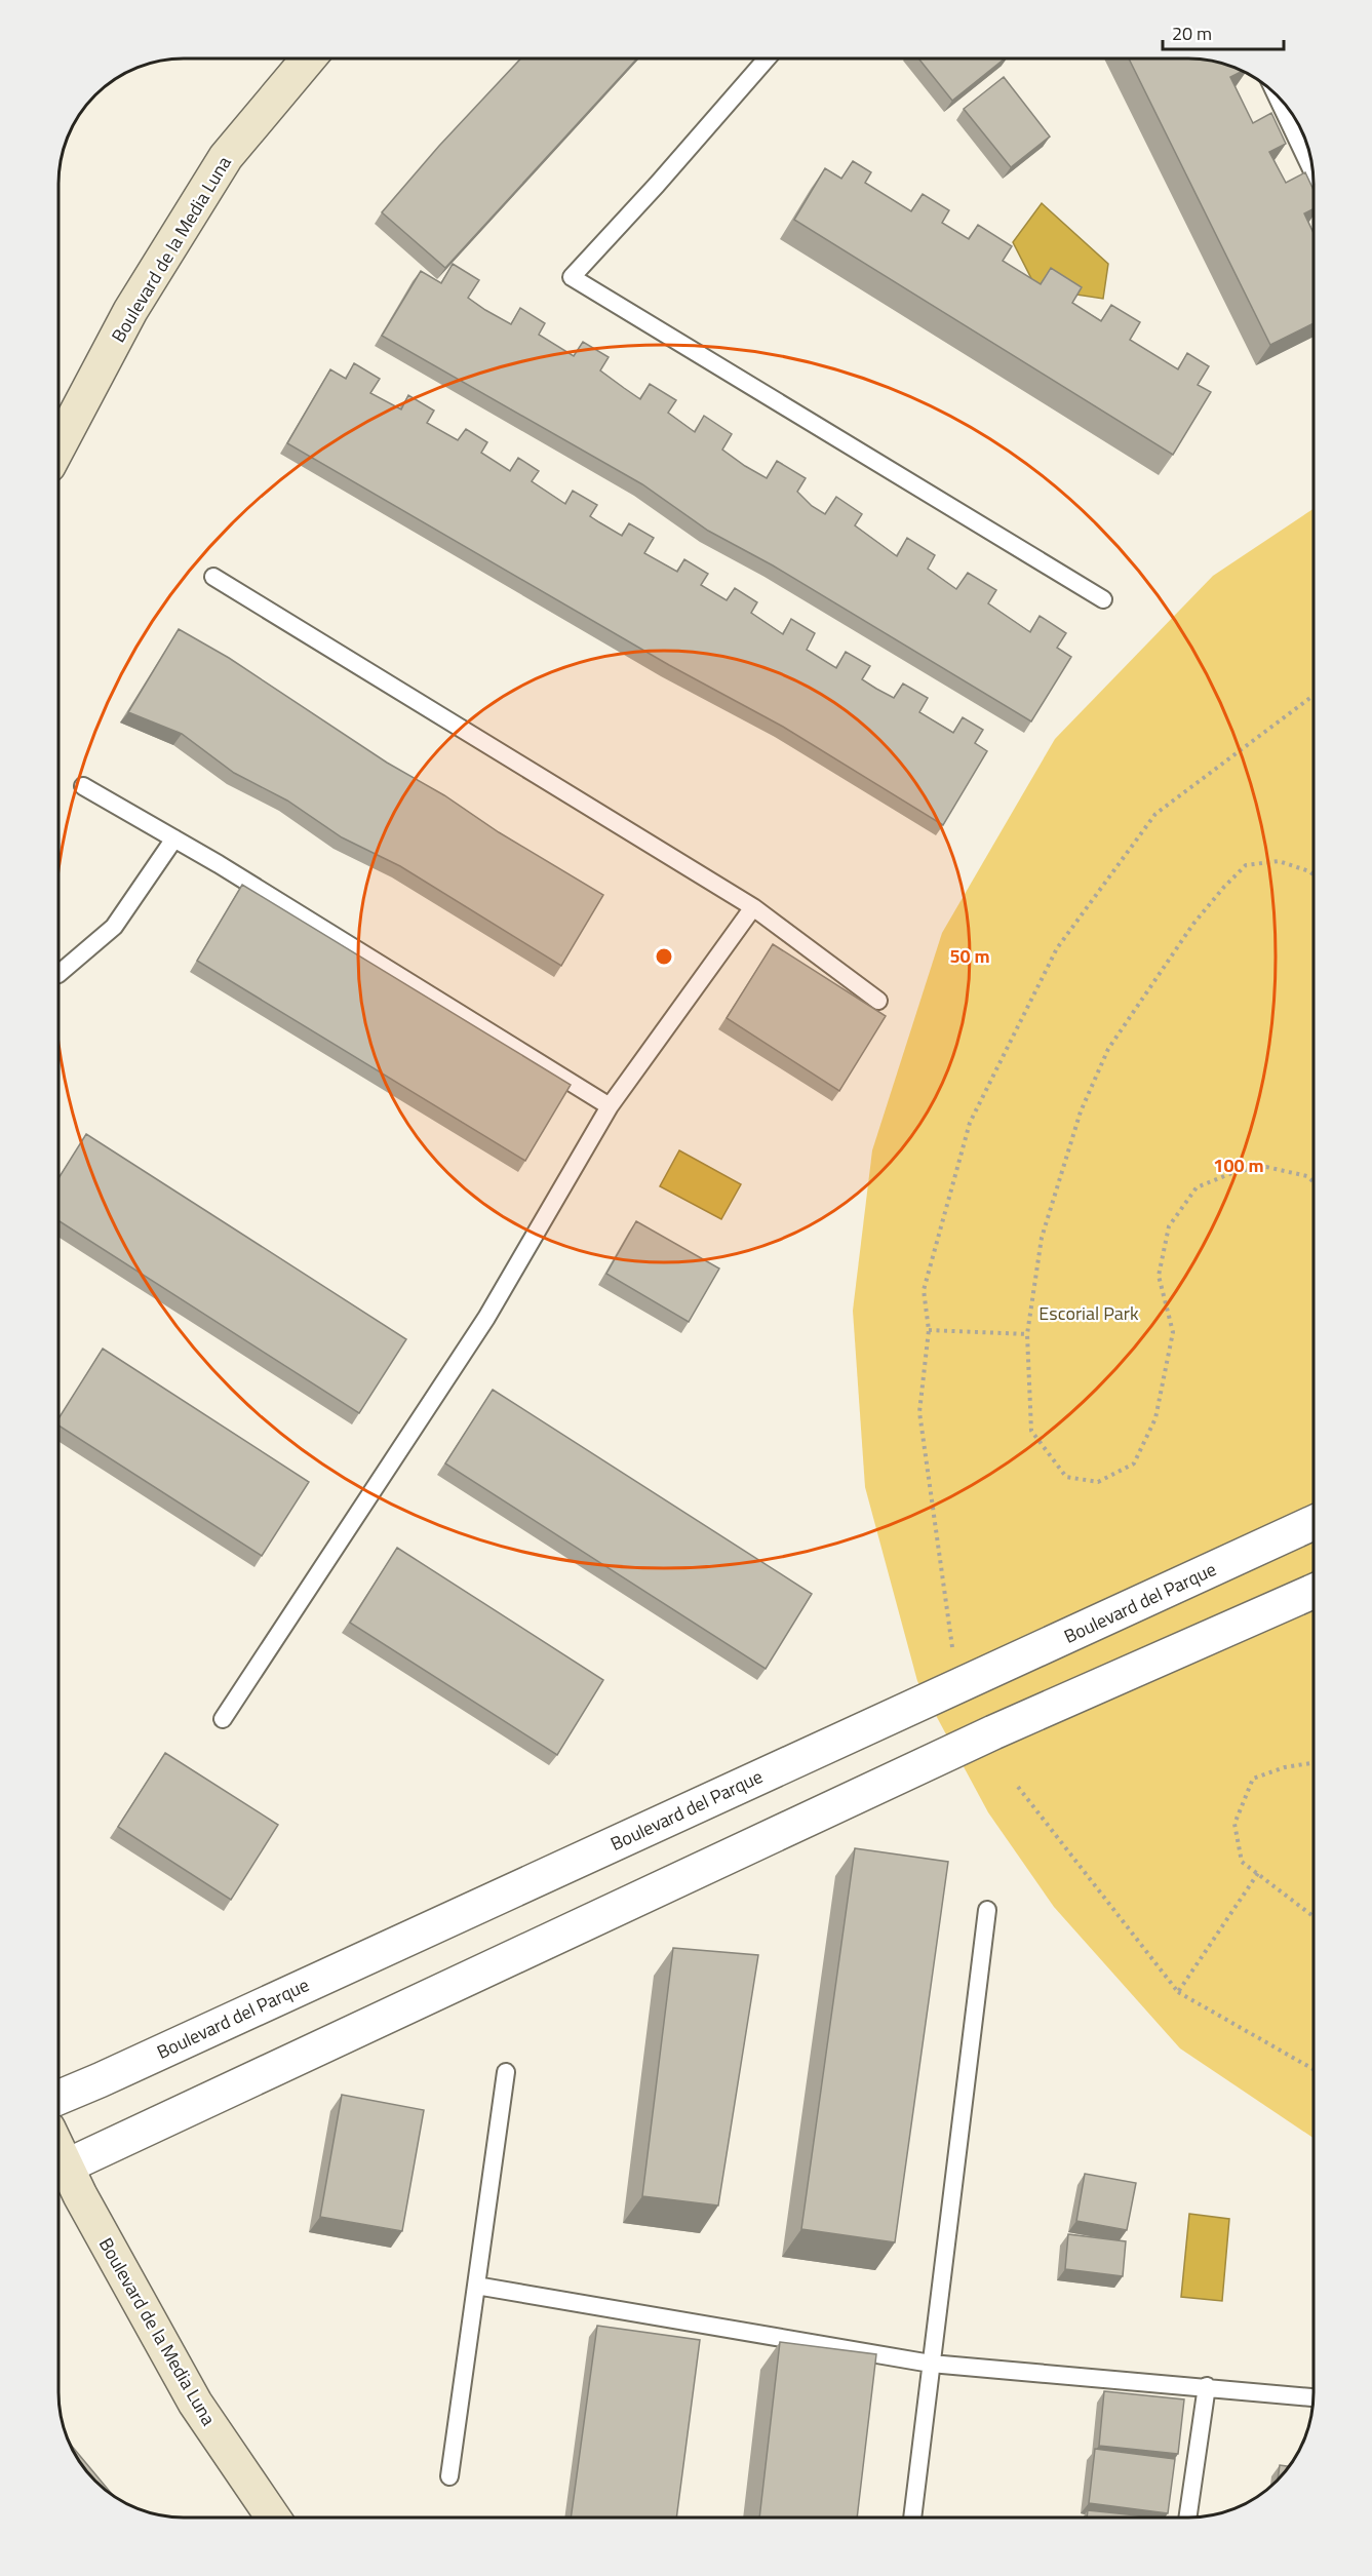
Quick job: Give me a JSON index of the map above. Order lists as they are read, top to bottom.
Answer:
{
  "streets": {
    "street": ["Boulevard de la Media Luna", "Boulevard del Parque"]
  },
  "parks": ["Escorial Park"],
  "scale_bar": "20 m",
  "rings": ["50 m", "100 m"]
}
